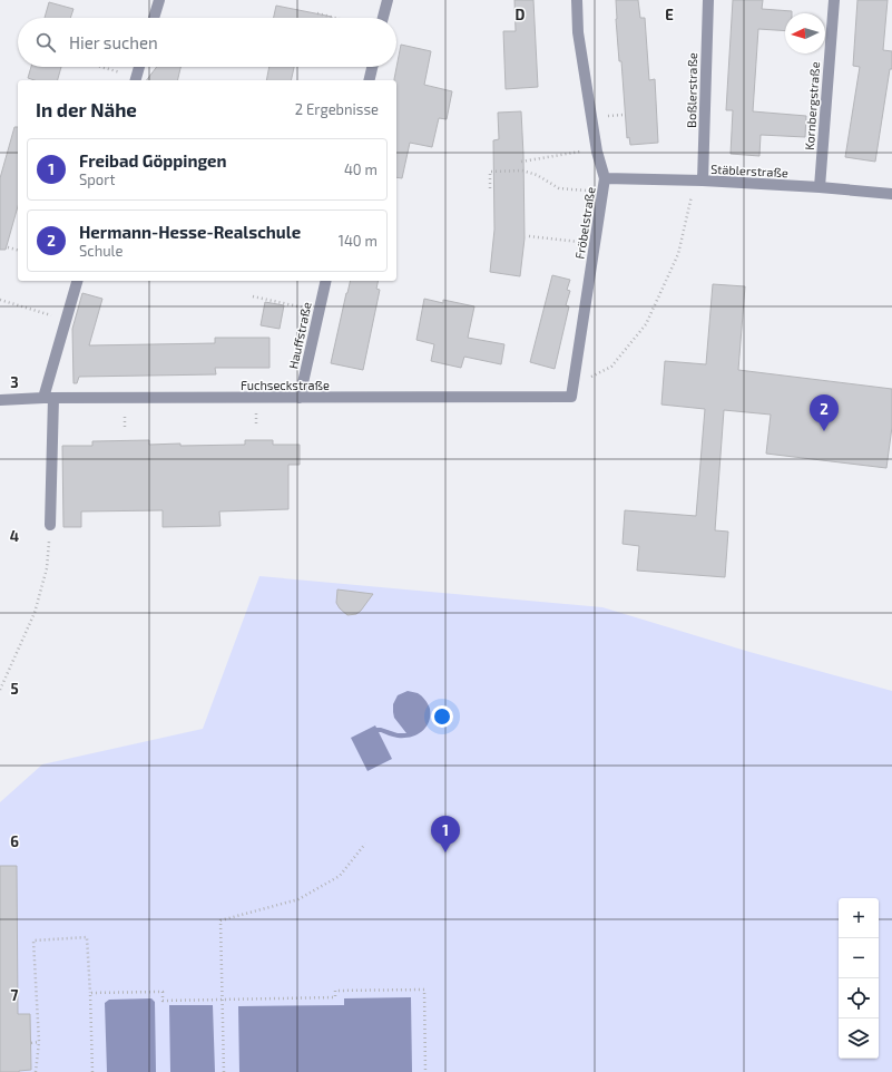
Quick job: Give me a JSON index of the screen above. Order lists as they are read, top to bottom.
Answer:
{
  "streets": {
    "street": [
      "Boßlerstraße",
      "Kornbergstraße",
      "Stäblerstraße",
      "Fröbelstraße",
      "Hauffstraße",
      "Fuchseckstraße"
    ]
  },
  "crossings": [
    ["Boßlerstraße", "Stäblerstraße"],
    ["Kornbergstraße", "Stäblerstraße"],
    ["Stäblerstraße", "Fröbelstraße"],
    ["Fröbelstraße", "Fuchseckstraße"],
    ["Hauffstraße", "Fuchseckstraße"]
  ],
  "north": "left",
  "page": {
    "search": "Hier suchen",
    "heading": ["In der Nähe", "2 Ergebnisse"],
    "list": [
      {
        "mark": "1",
        "name": "Freibad Göppingen",
        "note": "Sport",
        "value": "40 m"
      },
      {
        "mark": "2",
        "name": "Hermann-Hesse-Realschule",
        "note": "Schule",
        "value": "140 m"
      }
    ],
    "pins": ["2", "1"],
    "map_buttons": ["+", "−"]
  },
  "grid": {
    "columns": ["D", "E"],
    "rows": [
      "3",
      "4",
      "5",
      "6",
      "7"
    ]
  }
}
